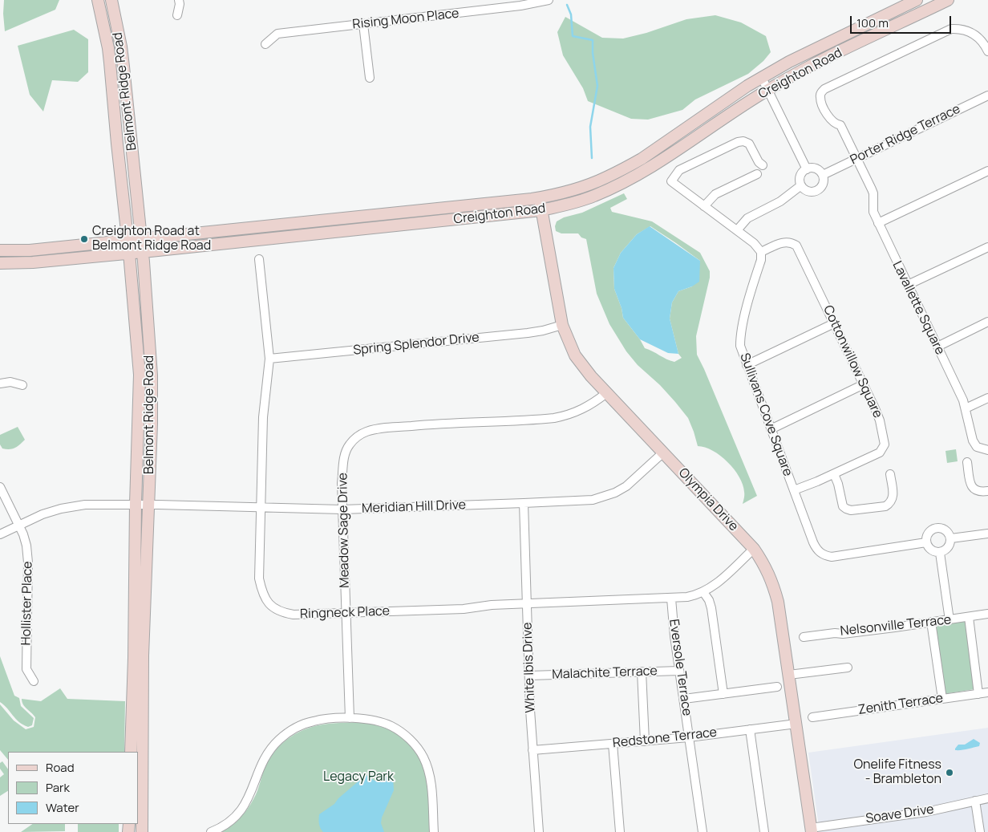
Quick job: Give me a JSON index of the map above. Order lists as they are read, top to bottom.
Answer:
{
  "streets": {
    "street": [
      "Rising Moon Place",
      "Creighton Road",
      "Belmont Ridge Road",
      "Porter Ridge Terrace",
      "Lavallette Square",
      "Spring Splendor Drive",
      "Cottonwillow Square",
      "Sullivans Cove Square",
      "Olympia Drive",
      "Meridian Hill Drive",
      "Meadow Sage Drive",
      "Hollister Place",
      "Ringneck Place",
      "Nelsonville Terrace",
      "White Ibis Drive",
      "Eversole Terrace",
      "Malachite Terrace",
      "Zenith Terrace",
      "Redstone Terrace",
      "Soave Drive"
    ]
  },
  "crossings": [
    ["Creighton Road", "Belmont Ridge Road"],
    ["Creighton Road", "Olympia Drive"],
    ["Belmont Ridge Road", "Meridian Hill Drive"],
    ["Porter Ridge Terrace", "Lavallette Square"],
    ["Spring Splendor Drive", "Olympia Drive"],
    ["Spring Splendor Drive", "Ringneck Place"],
    ["Cottonwillow Square", "Sullivans Cove Square"],
    ["Olympia Drive", "Meridian Hill Drive"],
    ["Olympia Drive", "Meadow Sage Drive"],
    ["Olympia Drive", "Ringneck Place"],
    ["Olympia Drive", "Redstone Terrace"],
    ["Olympia Drive", "Soave Drive"],
    ["Meridian Hill Drive", "Meadow Sage Drive"],
    ["Meridian Hill Drive", "Hollister Place"],
    ["Meridian Hill Drive", "Ringneck Place"],
    ["Meridian Hill Drive", "White Ibis Drive"],
    ["Meadow Sage Drive", "Ringneck Place"],
    ["Ringneck Place", "White Ibis Drive"],
    ["Ringneck Place", "Eversole Terrace"],
    ["White Ibis Drive", "Malachite Terrace"],
    ["White Ibis Drive", "Redstone Terrace"],
    ["Eversole Terrace", "Malachite Terrace"],
    ["Eversole Terrace", "Redstone Terrace"]
  ],
  "parks": ["Legacy Park"],
  "places": ["Creighton Road at Belmont Ridge Road", "Onelife Fitness - Brambleton"],
  "legend": ["Road", "Park", "Water"],
  "scale_bar": "100 m"
}
